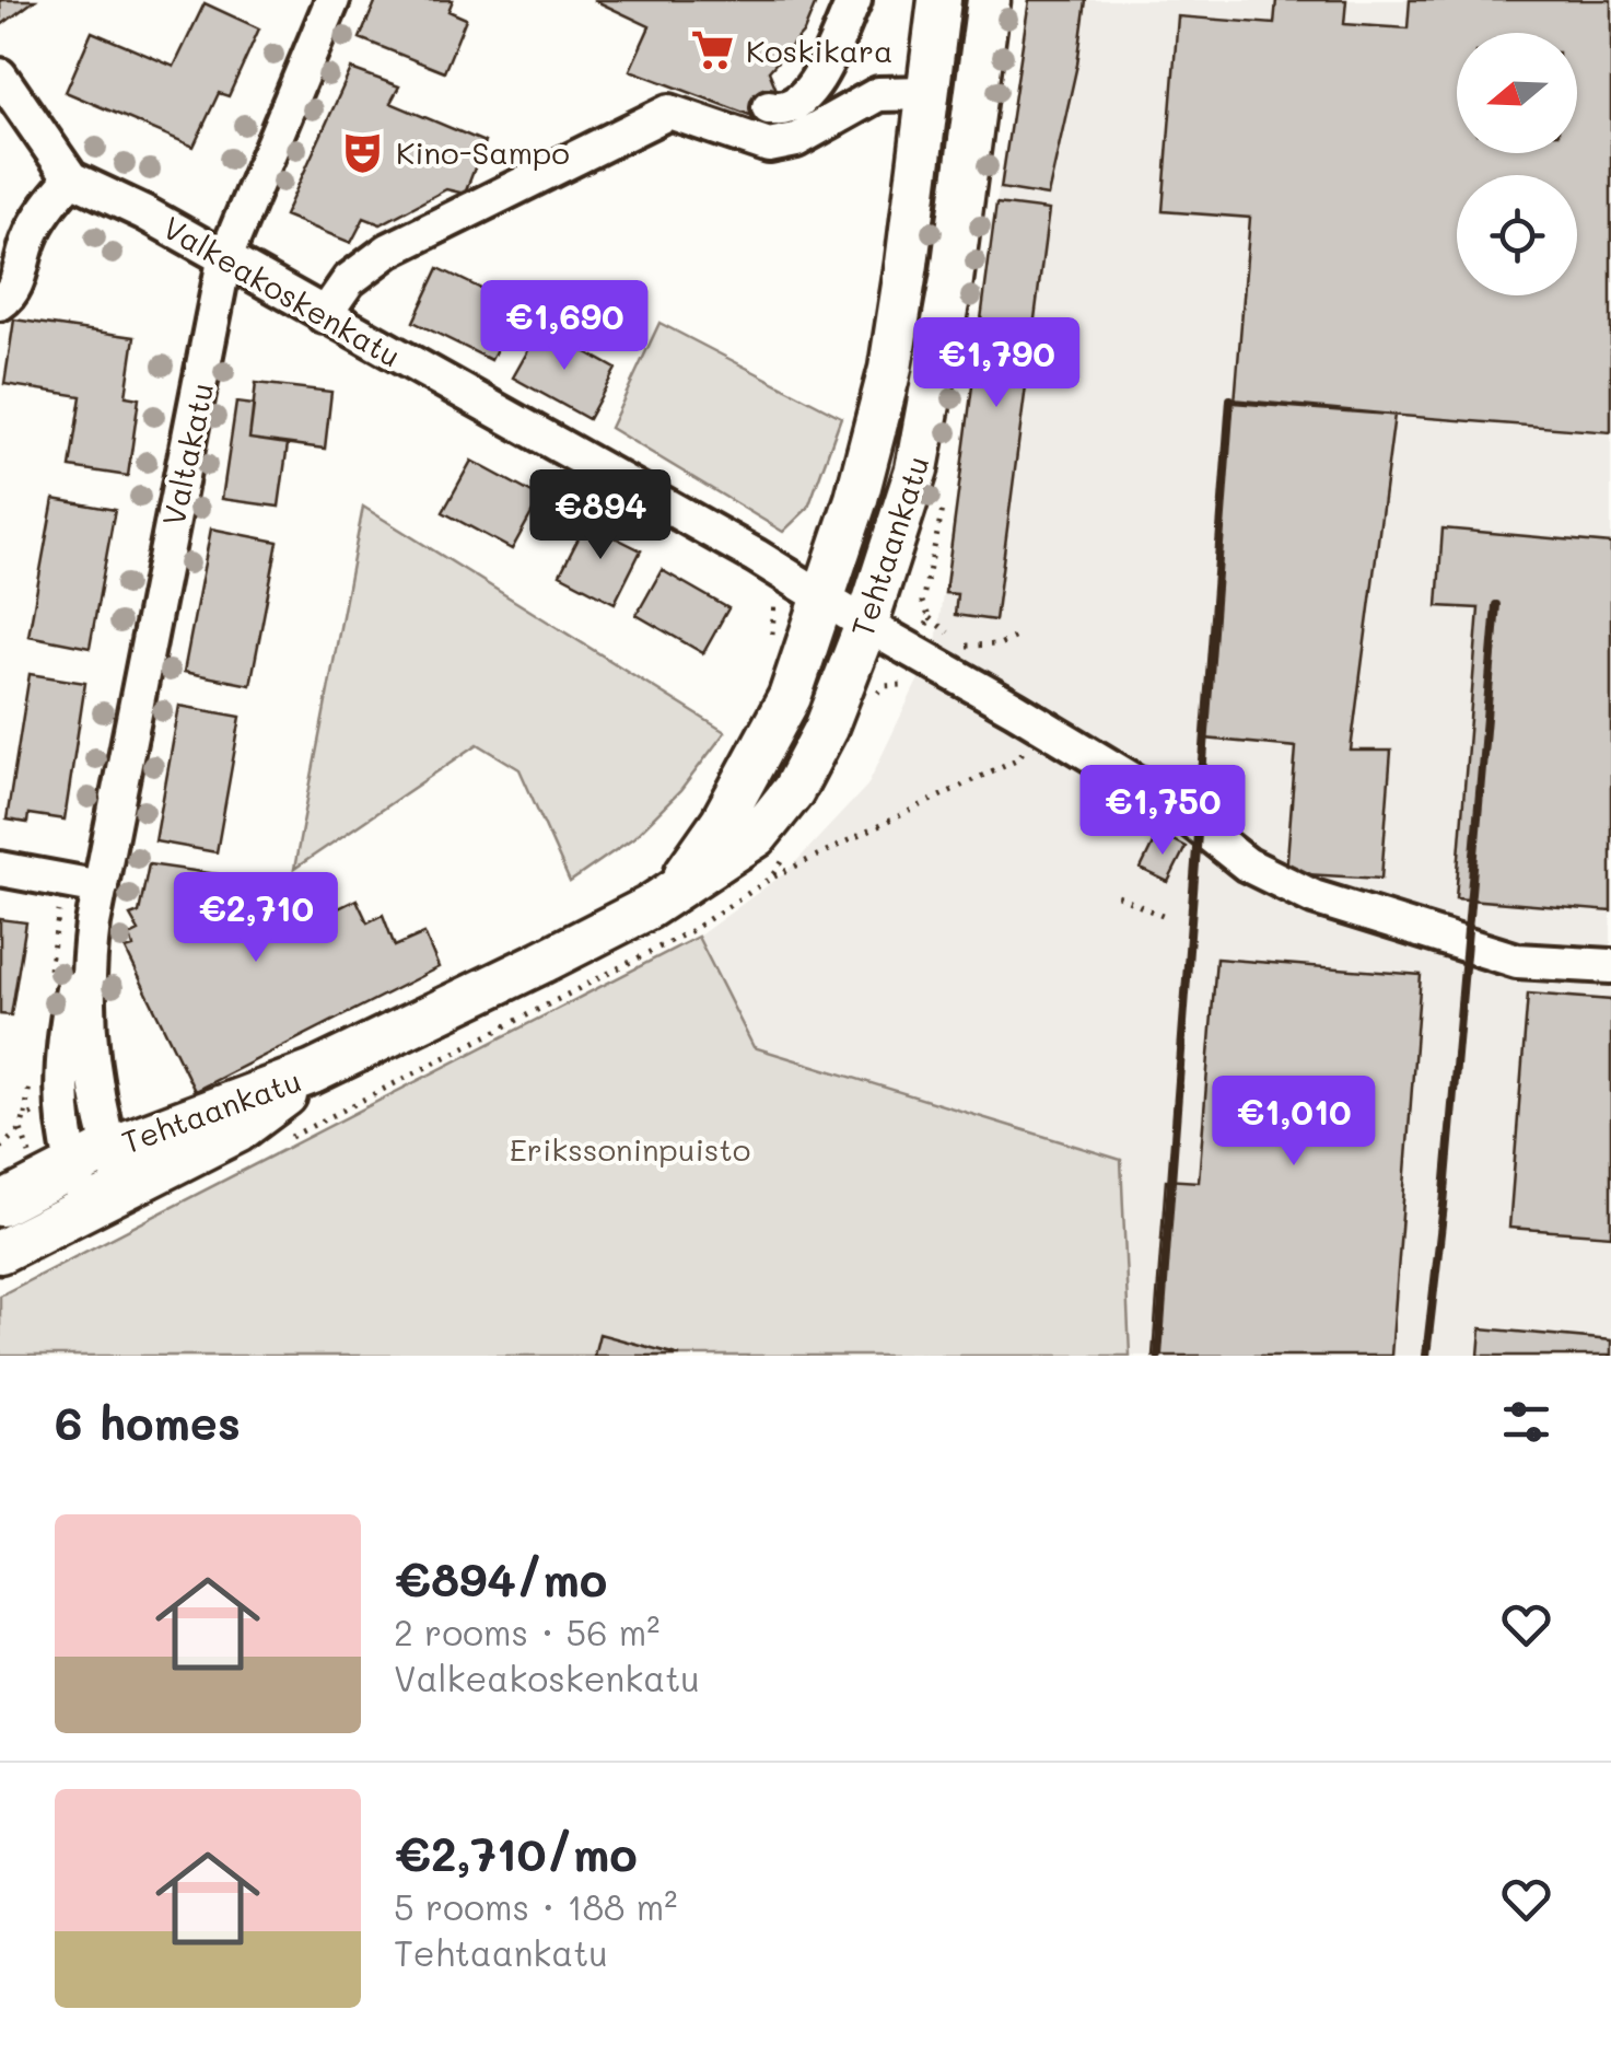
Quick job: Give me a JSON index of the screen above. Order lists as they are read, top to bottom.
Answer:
{
  "streets": {
    "main road": ["Tehtaankatu"],
    "street": ["Valkeakoskenkatu", "Valtakatu"]
  },
  "crossings": [
    ["Valkeakoskenkatu", "Valtakatu"],
    ["Valkeakoskenkatu", "Tehtaankatu"],
    ["Valtakatu", "Tehtaankatu"]
  ],
  "parks": ["Erikssoninpuisto"],
  "places": {
    "supermarket": ["Koskikara"],
    "theatre": ["Kino-Sampo"]
  },
  "north": "left",
  "page": {
    "price": [
      "€1,690",
      "€1,790",
      "€894",
      "€1,750",
      "€2,710",
      "€1,010"
    ],
    "heading": "6 homes",
    "list": [
      {
        "name": "€894/mo",
        "note": "2 rooms · 56 m² · Valkeakoskenkatu"
      },
      {
        "name": "€2,710/mo",
        "note": "5 rooms · 188 m² · Tehtaankatu"
      }
    ]
  }
}
